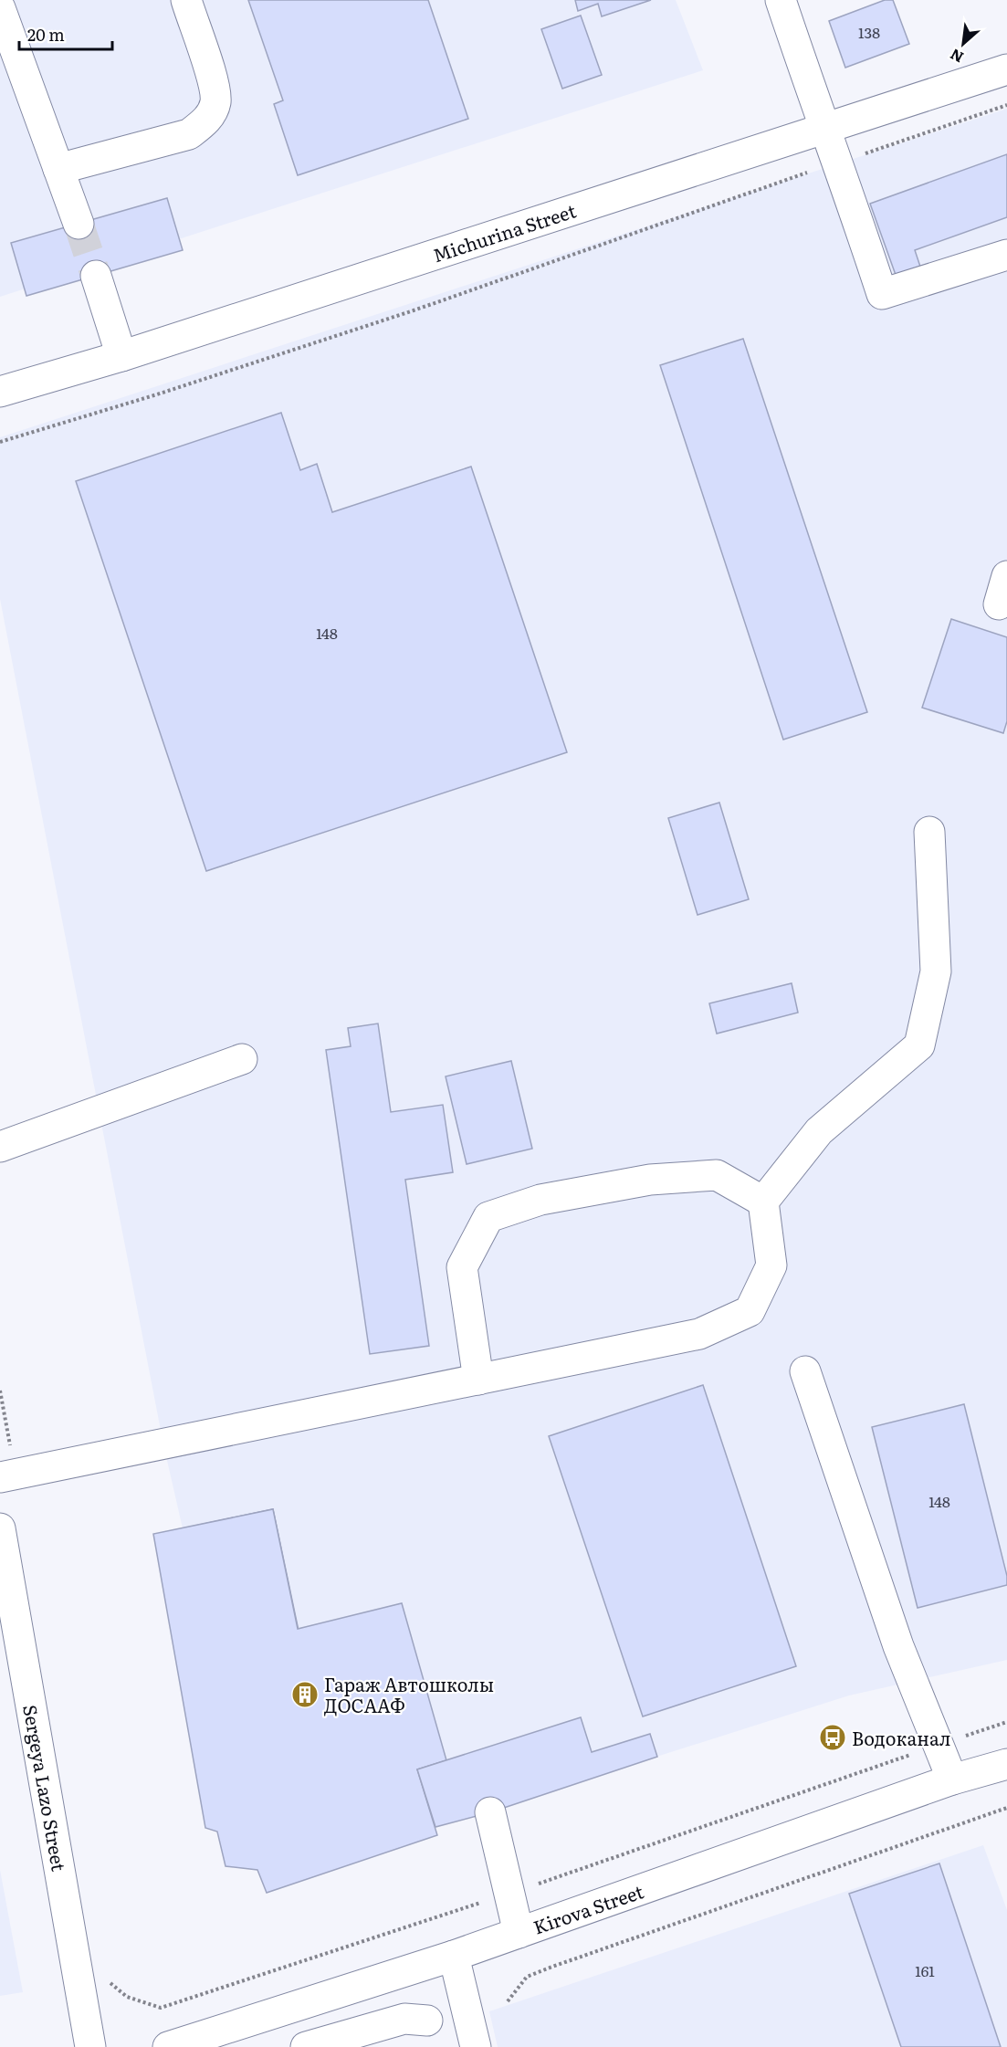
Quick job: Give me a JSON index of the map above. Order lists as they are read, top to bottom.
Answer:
{
  "streets": {
    "street": ["Michurina Street", "Sergeya Lazo Street", "Kirova Street"]
  },
  "places": {
    "building": ["Гараж Автошколы ДОСААФ"],
    "bus stop": ["Водоканал"]
  },
  "house_numbers": [
    "138",
    "148",
    "148",
    "161"
  ],
  "scale_bar": "20 m",
  "north": "bottom left"
}
